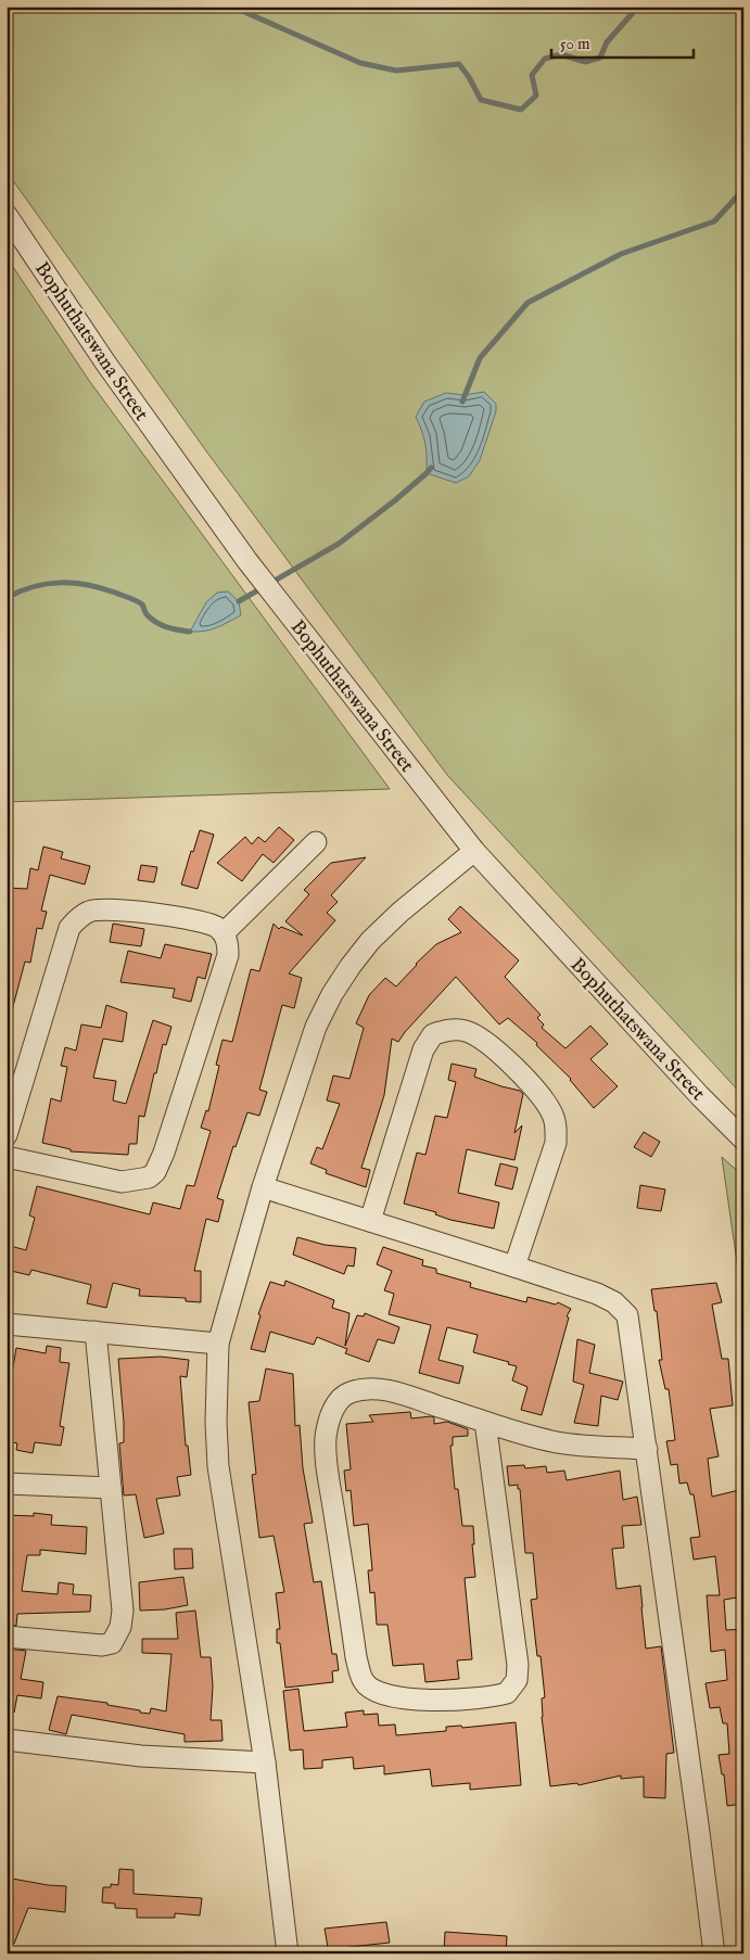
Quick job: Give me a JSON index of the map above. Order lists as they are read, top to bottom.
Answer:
{
  "streets": {
    "street": ["Bophuthatswana Street"]
  },
  "scale_bar": "50 m"
}
